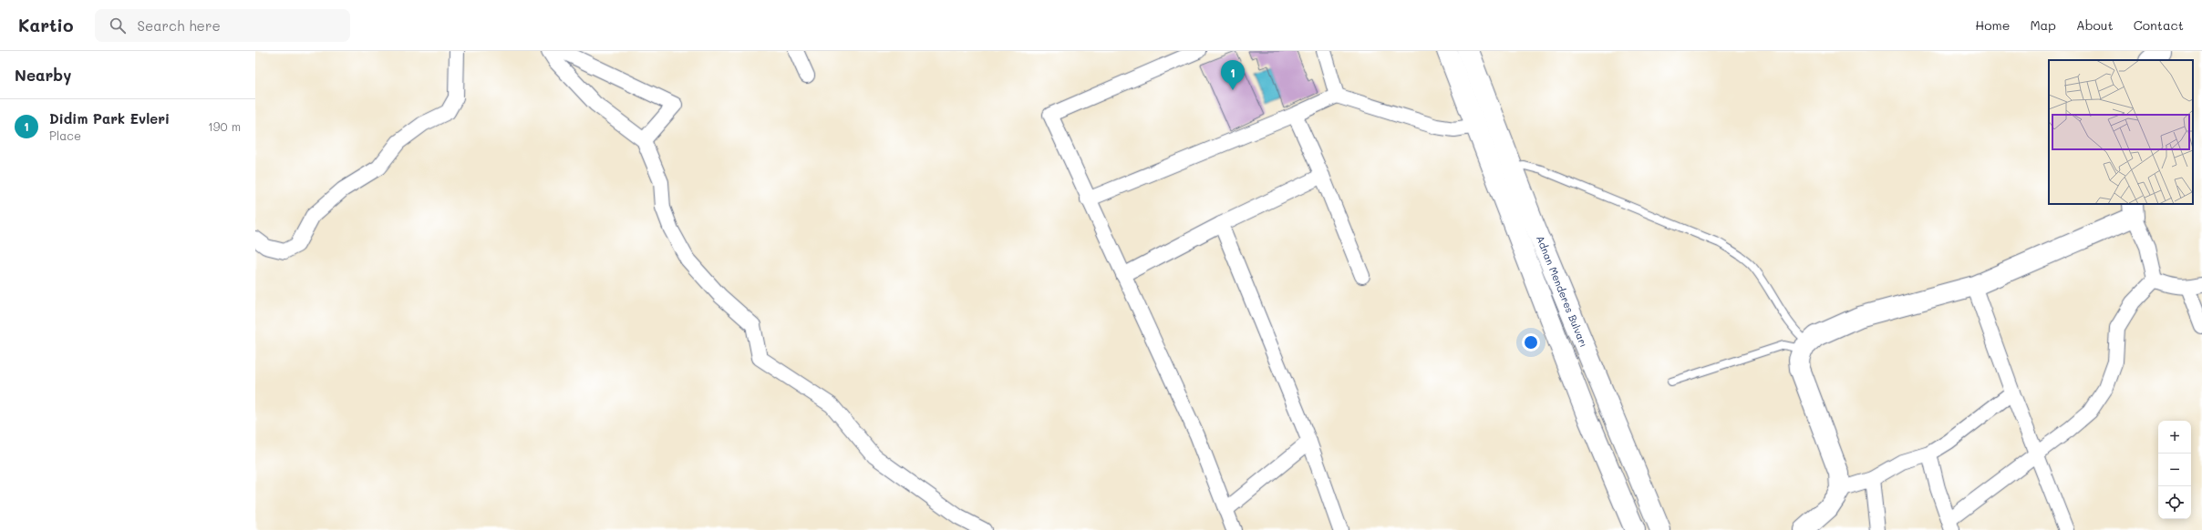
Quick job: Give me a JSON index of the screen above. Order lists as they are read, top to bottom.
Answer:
{
  "streets": {
    "main road": ["Adnan Menderes Bulvarı"]
  },
  "page": {
    "header": "Kartio",
    "search": "Search here",
    "nav": [
      "Home",
      "Map",
      "About",
      "Contact"
    ],
    "heading": "Nearby",
    "pins": "1",
    "list": [
      {
        "mark": "1",
        "name": "Didim Park Evleri",
        "note": "Place",
        "value": "190 m"
      }
    ],
    "map_buttons": ["+", "−"]
  }
}
